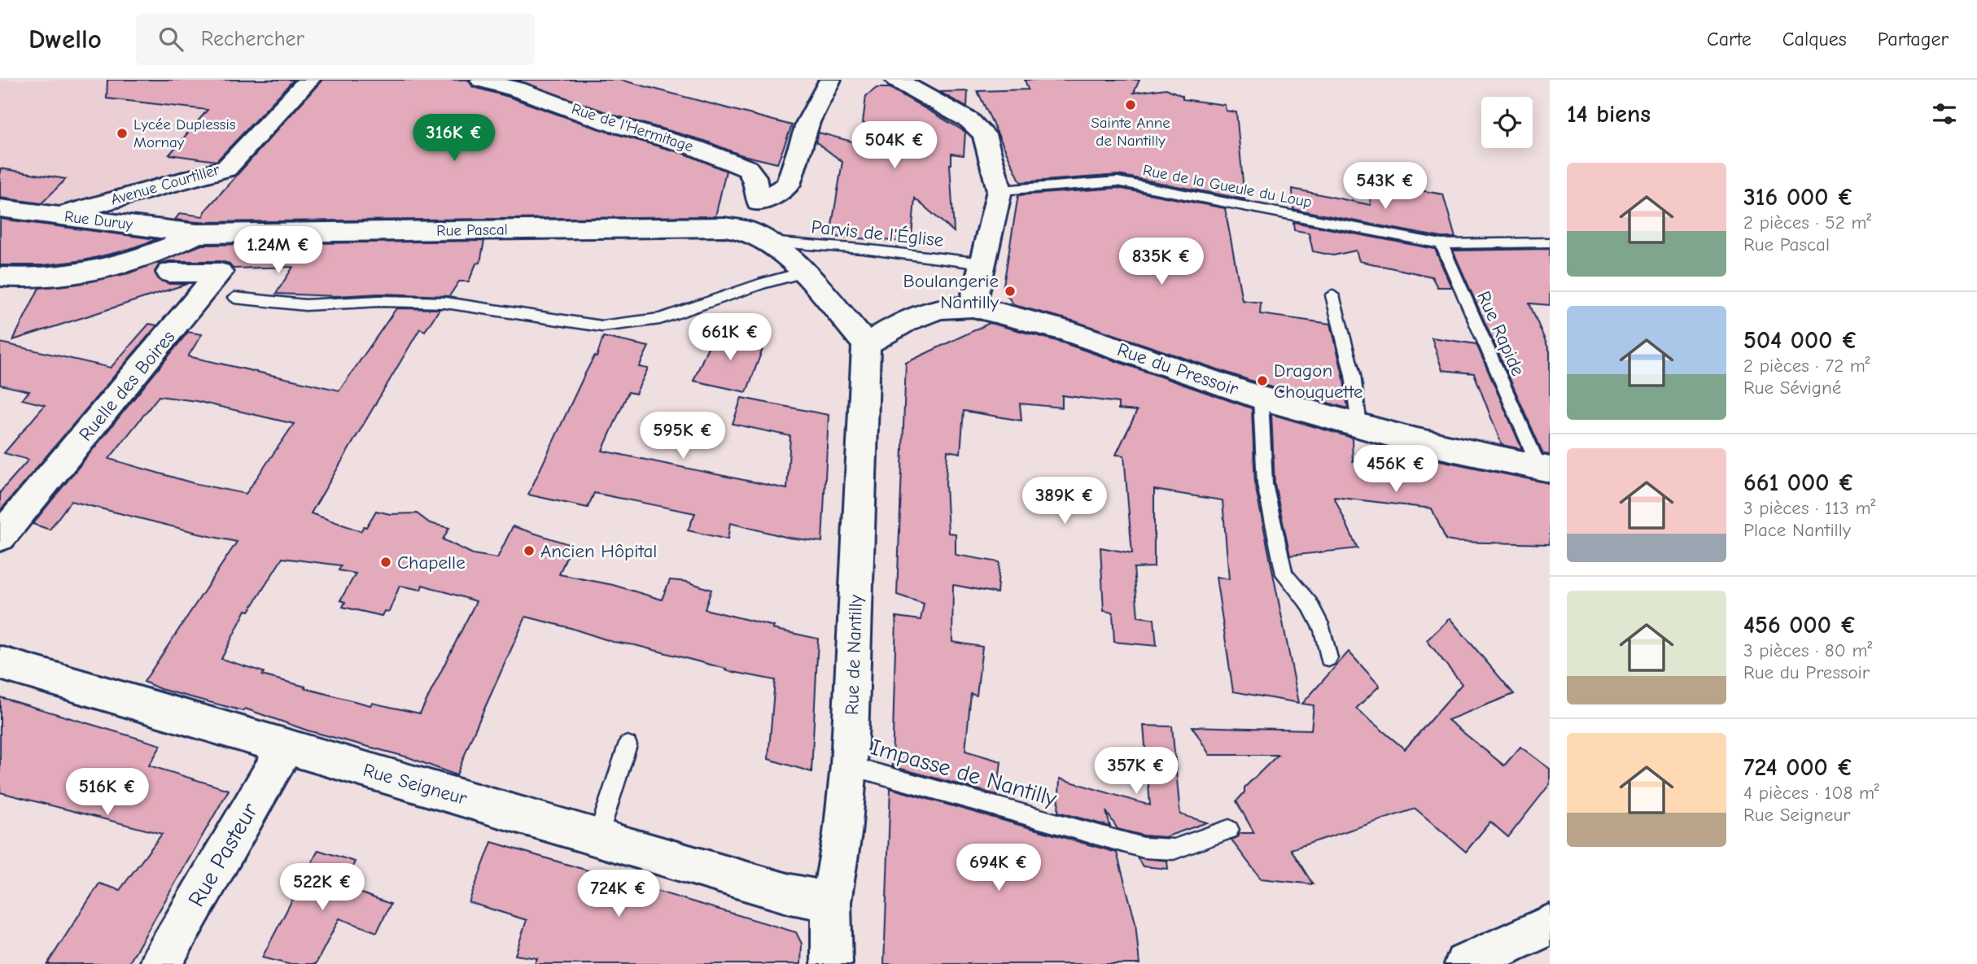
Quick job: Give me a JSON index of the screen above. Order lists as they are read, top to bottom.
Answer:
{
  "streets": {
    "street": [
      "Rue de l'Hermitage",
      "Avenue Courtiller",
      "Rue Duruy",
      "Rue Pascal",
      "Rue du Pressoir",
      "Ruelle des Boires",
      "Rue de Nantilly",
      "Rue Seigneur",
      "Rue Pasteur"
    ],
    "lane": [
      "Rue de la Gueule du Loup",
      "Parvis de l'Église",
      "Rue Rapide",
      "Impasse de Nantilly"
    ]
  },
  "crossings": [
    ["Avenue Courtiller", "Rue Duruy"],
    ["Rue de la Gueule du Loup", "Rue Rapide"],
    ["Rue Duruy", "Rue Pascal"],
    ["Rue Pascal", "Parvis de l'Église"],
    ["Rue Rapide", "Rue du Pressoir"],
    ["Rue du Pressoir", "Rue de Nantilly"],
    ["Rue de Nantilly", "Impasse de Nantilly"],
    ["Rue de Nantilly", "Rue Seigneur"],
    ["Rue Seigneur", "Rue Pasteur"]
  ],
  "places": [
    "Sainte Anne de Nantilly",
    "Lycée Duplessis Mornay",
    "Boulangerie Nantilly",
    "Dragon Chouquette",
    "Ancien Hôpital",
    "Chapelle"
  ],
  "page": {
    "header": "Dwello",
    "search": "Rechercher",
    "nav": ["Carte", "Calques", "Partager"],
    "heading": "14 biens",
    "price": [
      "316K €",
      "504K €",
      "543K €",
      "1.24M €",
      "835K €",
      "661K €",
      "595K €",
      "456K €",
      "389K €",
      "357K €",
      "516K €",
      "694K €",
      "522K €",
      "724K €"
    ],
    "list": [
      {
        "name": "316 000 €",
        "note": "2 pièces · 52 m² · Rue Pascal"
      },
      {
        "name": "504 000 €",
        "note": "2 pièces · 72 m² · Rue Sévigné"
      },
      {
        "name": "661 000 €",
        "note": "3 pièces · 113 m² · Place Nantilly"
      },
      {
        "name": "456 000 €",
        "note": "3 pièces · 80 m² · Rue du Pressoir"
      },
      {
        "name": "724 000 €",
        "note": "4 pièces · 108 m² · Rue Seigneur"
      }
    ]
  }
}
